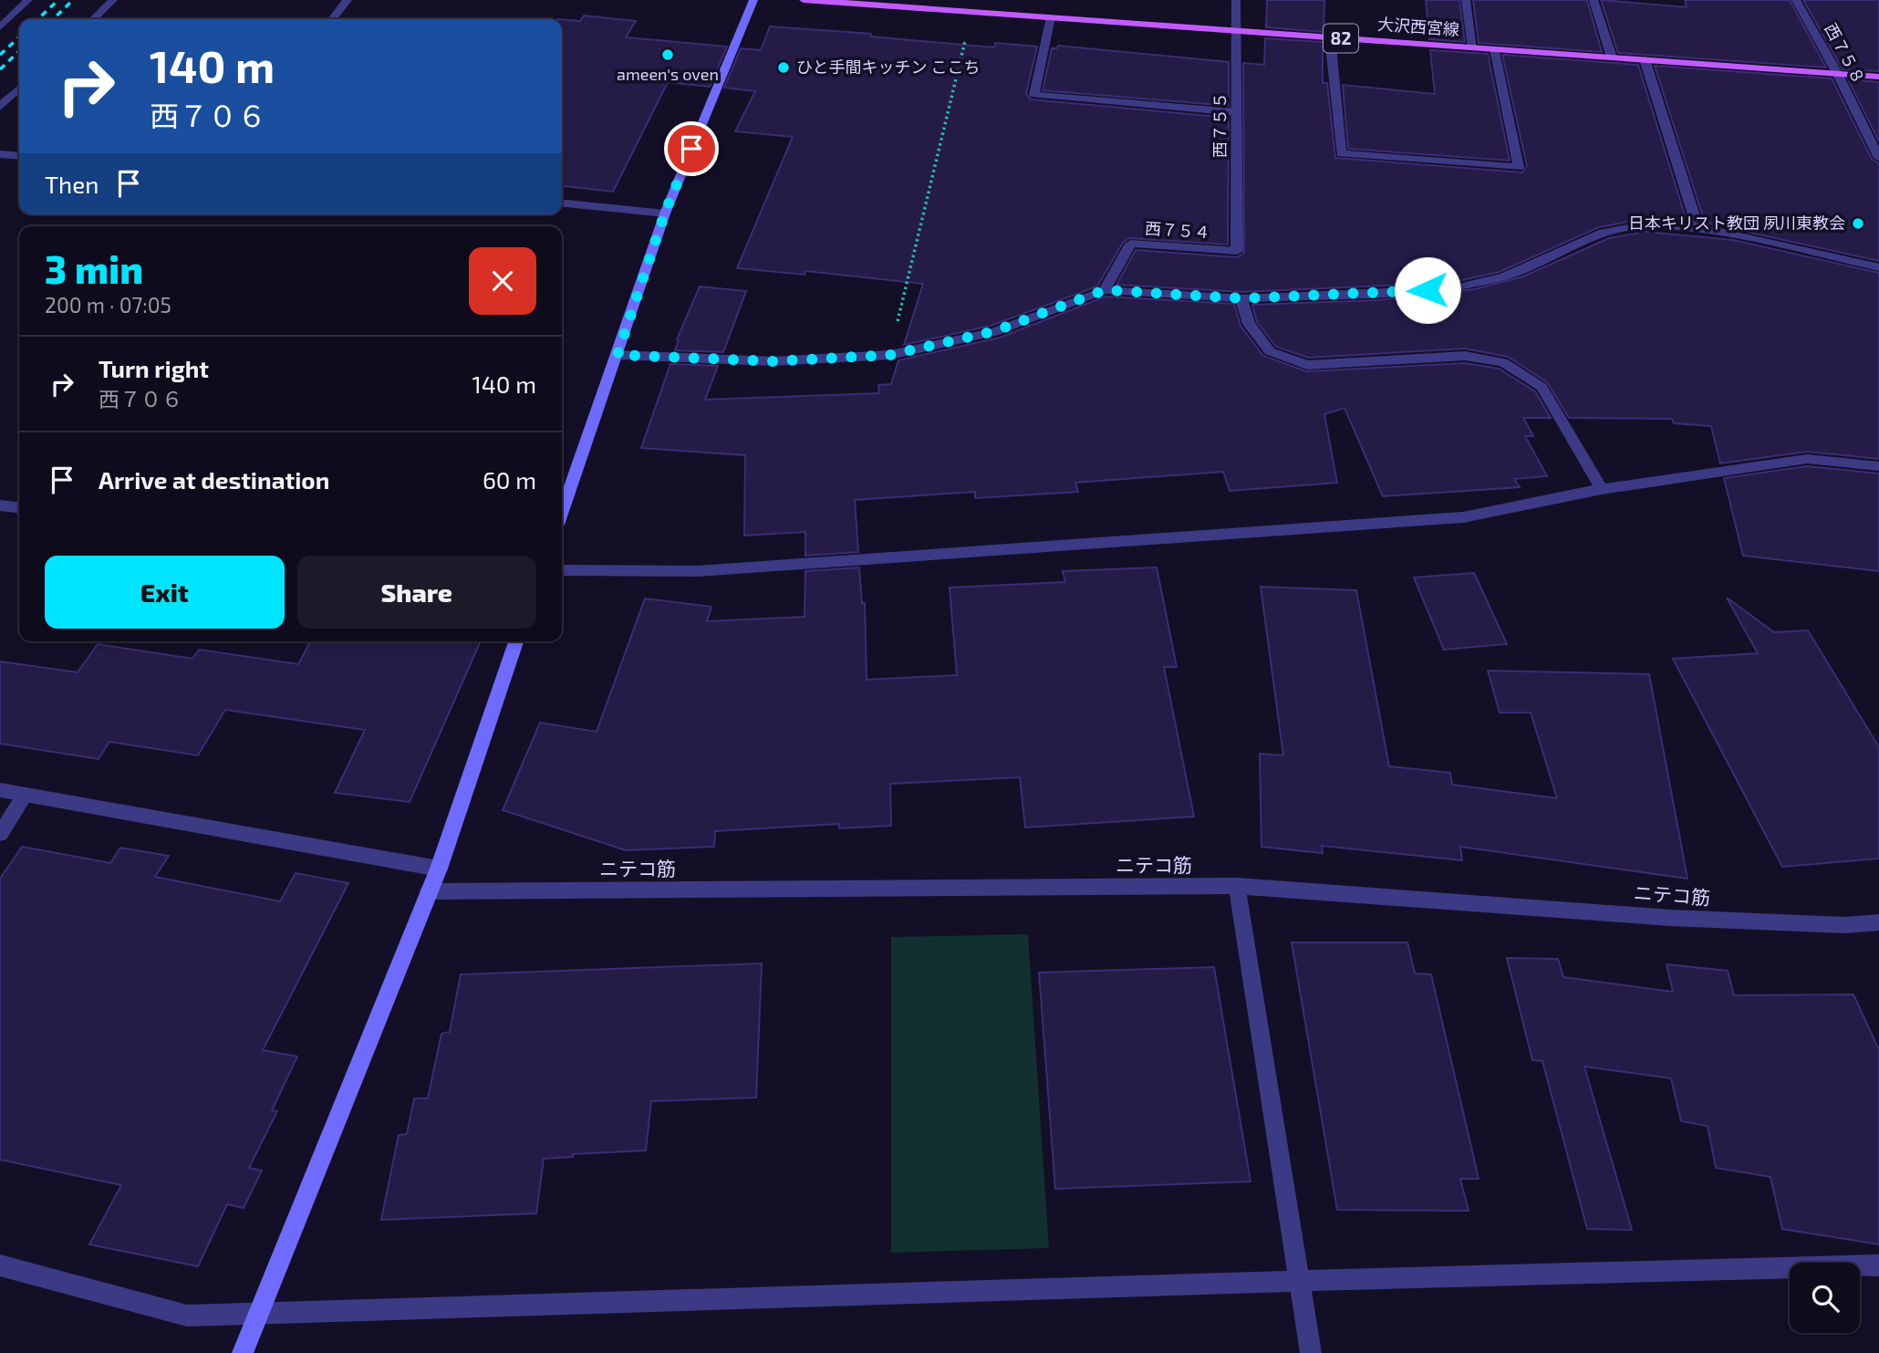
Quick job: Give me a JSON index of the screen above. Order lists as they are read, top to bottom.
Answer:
{
  "streets": {
    "main road": ["大沢西宮線", "82"],
    "street": [
      "西７５８",
      "西７５５",
      "西７５４",
      "ニテコ筋"
    ]
  },
  "crossings": [
    ["大沢西宮線", "西７５８"],
    ["大沢西宮線", "西７５５"],
    ["西７５５", "西７５４"]
  ],
  "places": ["ameen's oven", "ひと手間キッチン ここち", "日本キリスト教団 夙川東教会"],
  "page": {
    "turn": ["140 m", "西７０６"],
    "then": "Then",
    "heading": ["3 min", "200 m · 07:05"],
    "list": [
      {
        "name": "Turn right",
        "note": "西７０６",
        "value": "140 m"
      },
      {
        "name": "Arrive at destination",
        "value": "60 m"
      }
    ],
    "buttons": ["Exit", "Share"]
  }
}
